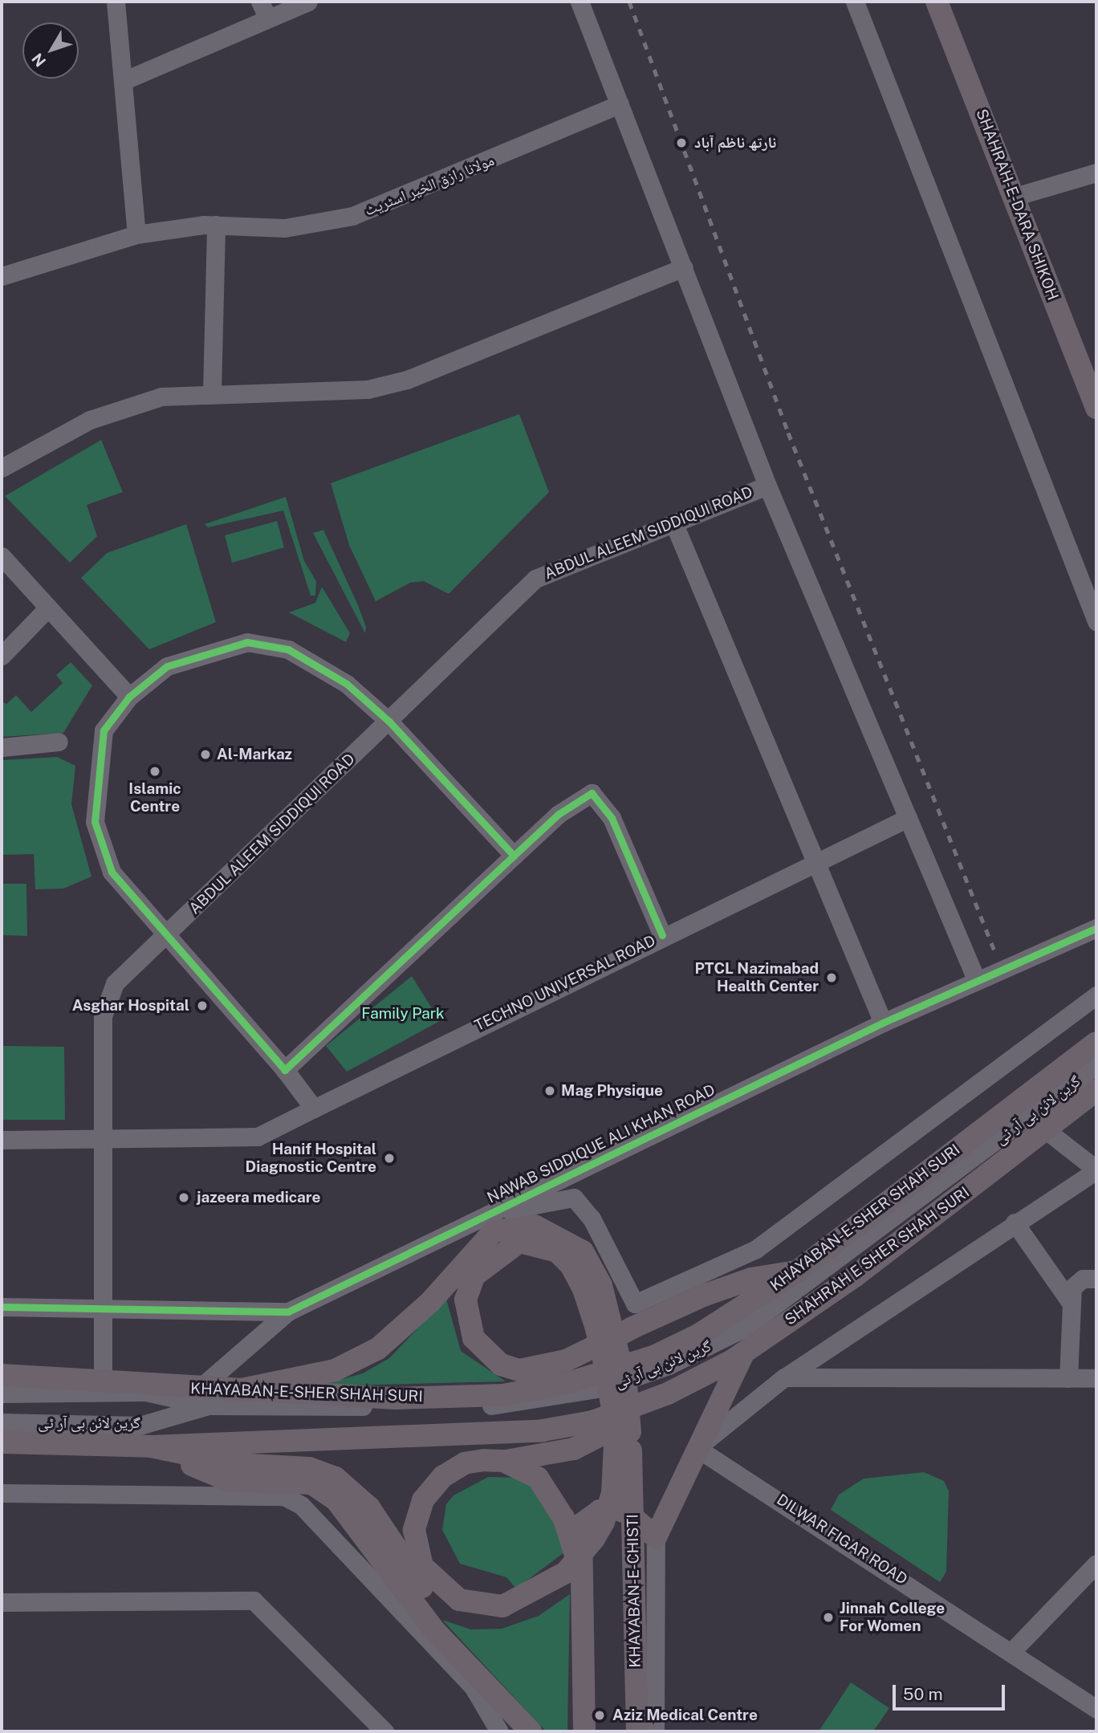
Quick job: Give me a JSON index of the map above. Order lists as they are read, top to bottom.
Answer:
{
  "streets": {
    "main road": [
      "SHAHRAH-E-DARA SHIKOH",
      "KHAYABAN-E-SHER SHAH SURI",
      "SHAHRAH E SHER SHAH SURI",
      "KHAYABAN-E-CHISTI"
    ],
    "street": [
      "مولانا رازق الخیر اسٹریٹ",
      "ABDUL ALEEM SIDDIQUI ROAD",
      "TECHNO UNIVERSAL ROAD",
      "گرین لائن بی آر ٹی",
      "NAWAB SIDDIQUE ALI KHAN ROAD",
      "DILWAR FIGAR ROAD"
    ]
  },
  "crossings": [
    ["ABDUL ALEEM SIDDIQUI ROAD", "TECHNO UNIVERSAL ROAD"],
    ["ABDUL ALEEM SIDDIQUI ROAD", "NAWAB SIDDIQUE ALI KHAN ROAD"],
    ["ABDUL ALEEM SIDDIQUI ROAD", "KHAYABAN-E-SHER SHAH SURI"],
    ["گرین لائن بی آر ٹی", "KHAYABAN-E-SHER SHAH SURI"]
  ],
  "parks": ["Family Park"],
  "places": [
    "نارتھ ناظم آباد",
    "Al-Markaz",
    "Islamic Centre",
    "PTCL Nazimabad Health Center",
    "Asghar Hospital",
    "Mag Physique",
    "Hanif Hospital Diagnostic Centre",
    "jazeera medicare",
    "Jinnah College For Women",
    "Aziz Medical Centre"
  ],
  "scale_bar": "50 m",
  "north": "bottom left"
}
